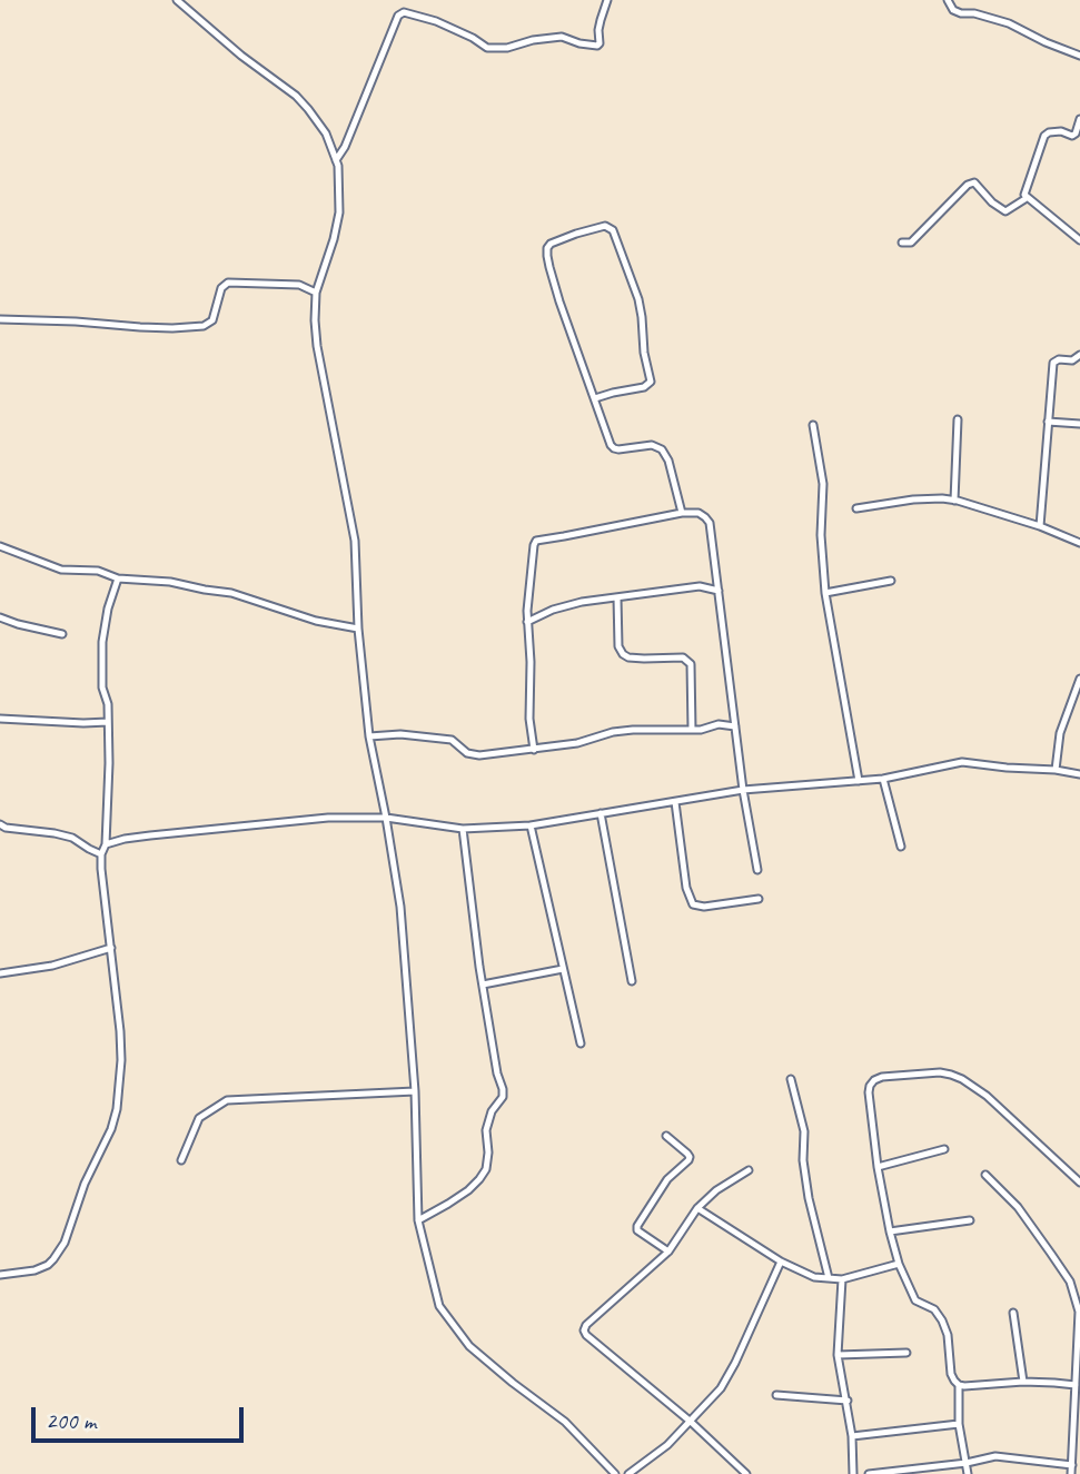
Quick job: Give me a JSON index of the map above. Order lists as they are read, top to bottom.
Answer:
{
  "scale_bar": "200 m"
}
